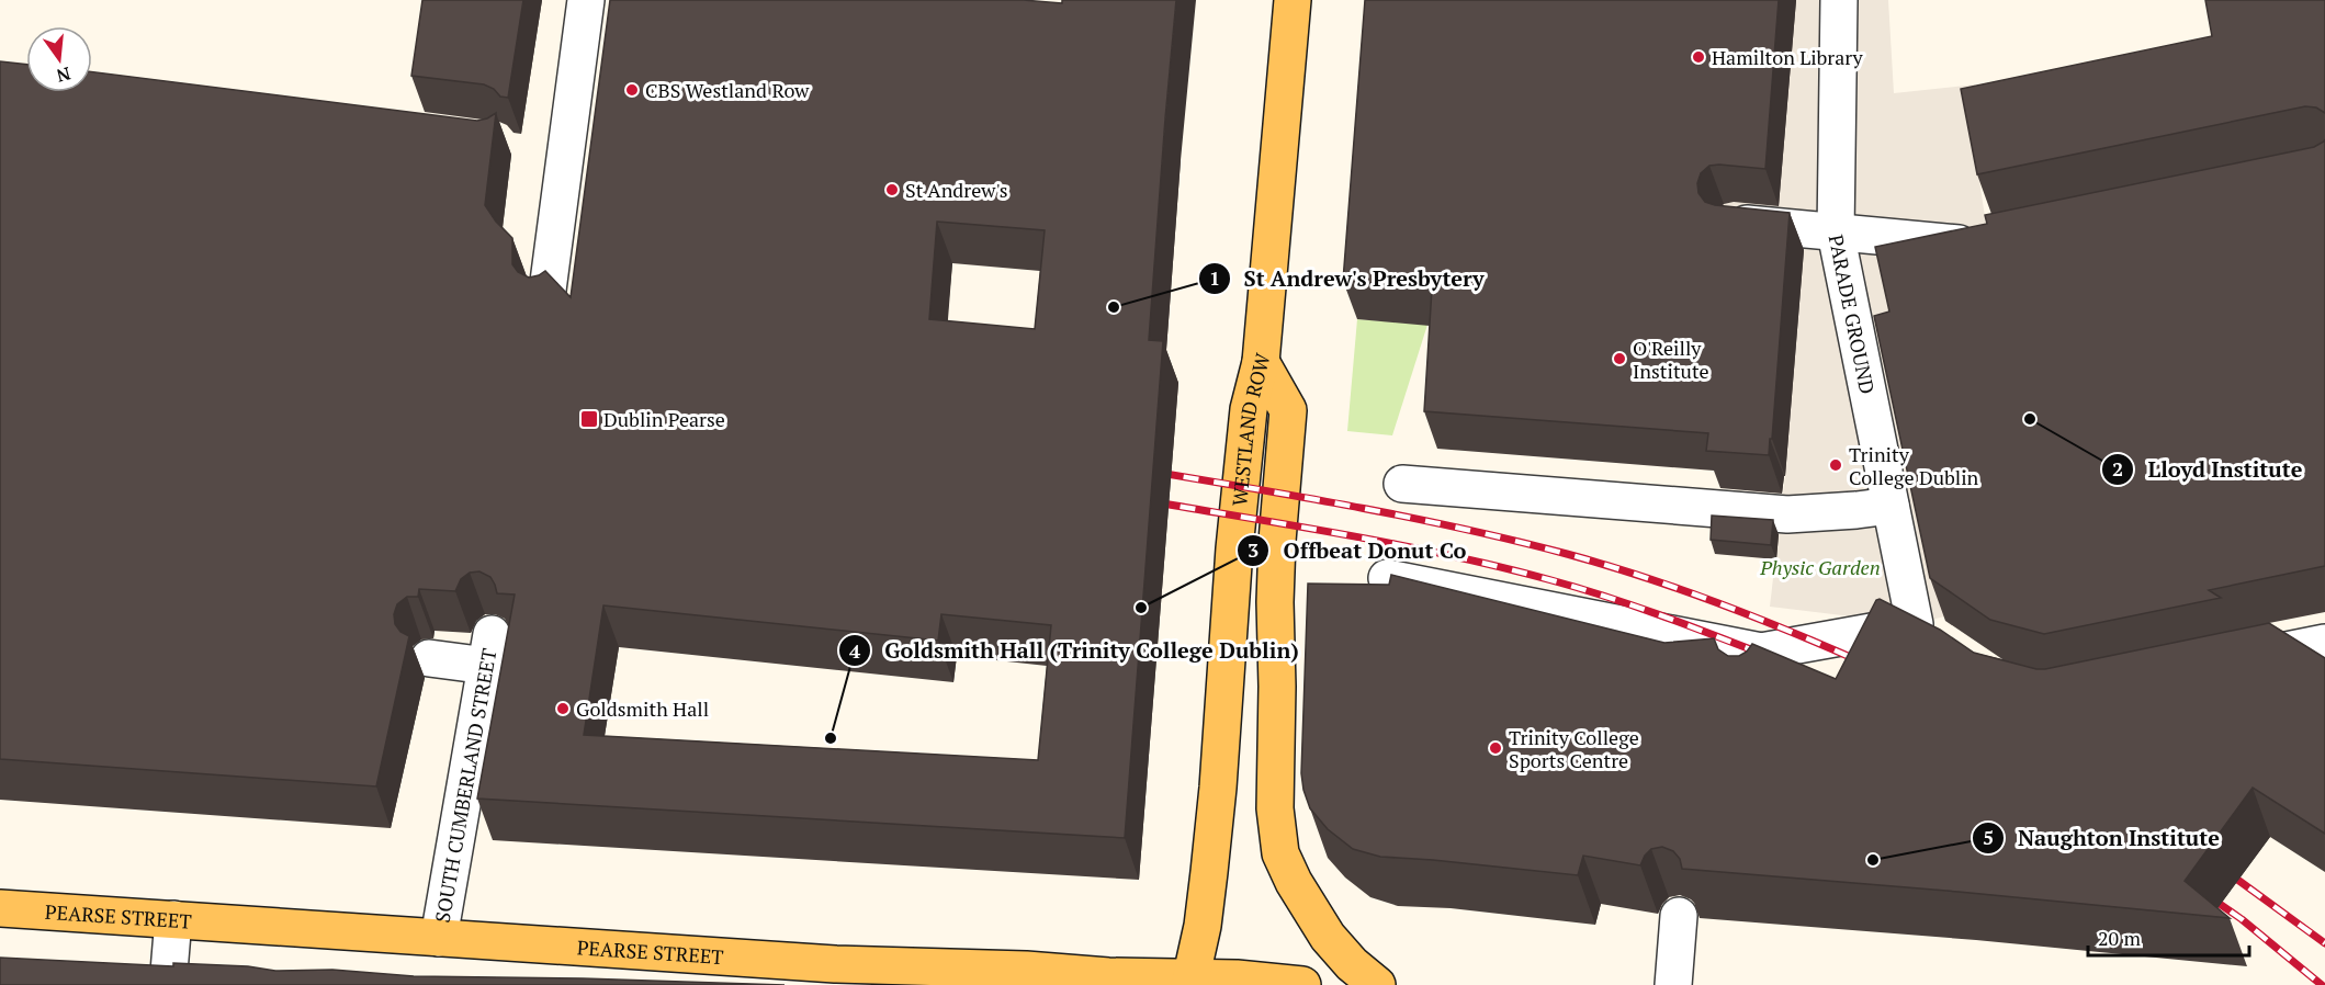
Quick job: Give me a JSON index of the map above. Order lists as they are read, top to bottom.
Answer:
{
  "streets": {
    "main road": ["WESTLAND ROW", "PEARSE STREET"],
    "street": ["PARADE GROUND", "SOUTH CUMBERLAND STREET"]
  },
  "crossings": [
    ["WESTLAND ROW", "PEARSE STREET"],
    ["SOUTH CUMBERLAND STREET", "PEARSE STREET"]
  ],
  "parks": ["Physic Garden"],
  "places": {
    "other": [
      "Hamilton Library",
      "CBS Westland Row",
      "St Andrew's",
      "St Andrew's Presbytery",
      "O'Reilly Institute",
      "Lloyd Institute",
      "Trinity College Dublin",
      "Offbeat Donut Co",
      "Goldsmith Hall",
      "Goldsmith Hall (Trinity College Dublin)",
      "Trinity College Sports Centre",
      "Naughton Institute"
    ],
    "transit": ["Dublin Pearse"]
  },
  "scale_bar": "20 m",
  "north": "bottom"
}
